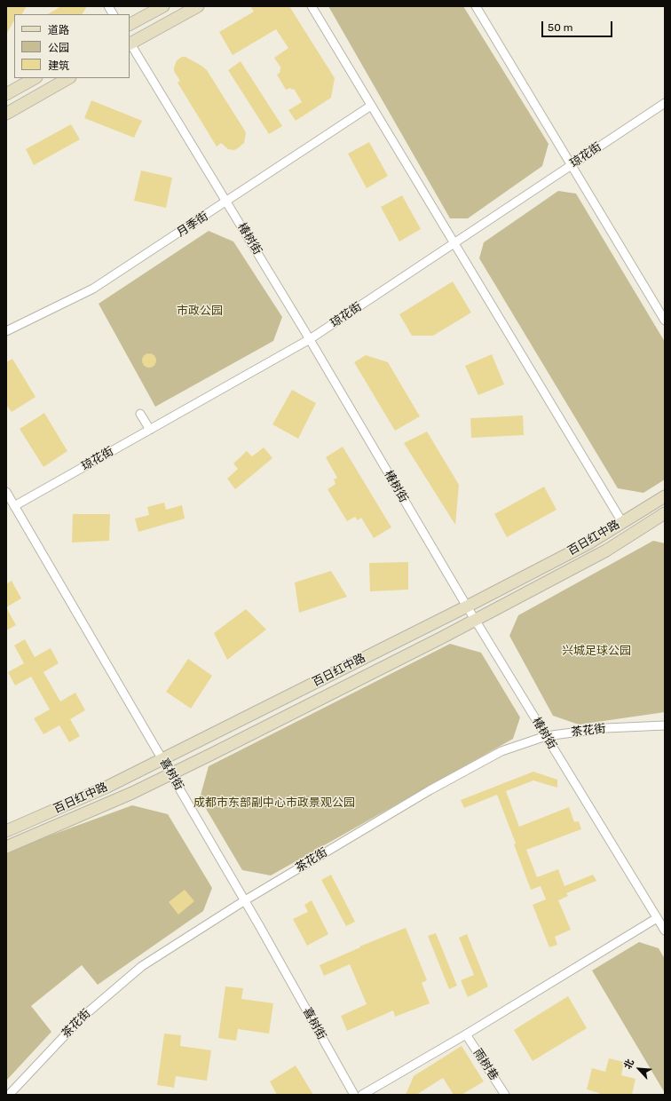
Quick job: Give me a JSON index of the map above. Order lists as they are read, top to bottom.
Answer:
{
  "streets": {
    "street": [
      "琼花街",
      "月季街",
      "椿树街",
      "百日红中路",
      "茶花街",
      "喜树街",
      "雨树巷"
    ]
  },
  "crossings": [
    ["琼花街", "椿树街"],
    ["琼花街", "喜树街"],
    ["月季街", "椿树街"],
    ["椿树街", "百日红中路"],
    ["椿树街", "茶花街"],
    ["百日红中路", "喜树街"],
    ["茶花街", "喜树街"]
  ],
  "parks": ["市政公园", "兴城足球公园", "成都市东部副中心市政景观公园"],
  "legend": ["道路", "公园", "建筑"],
  "scale_bar": "50 m",
  "north": "top left"
}
